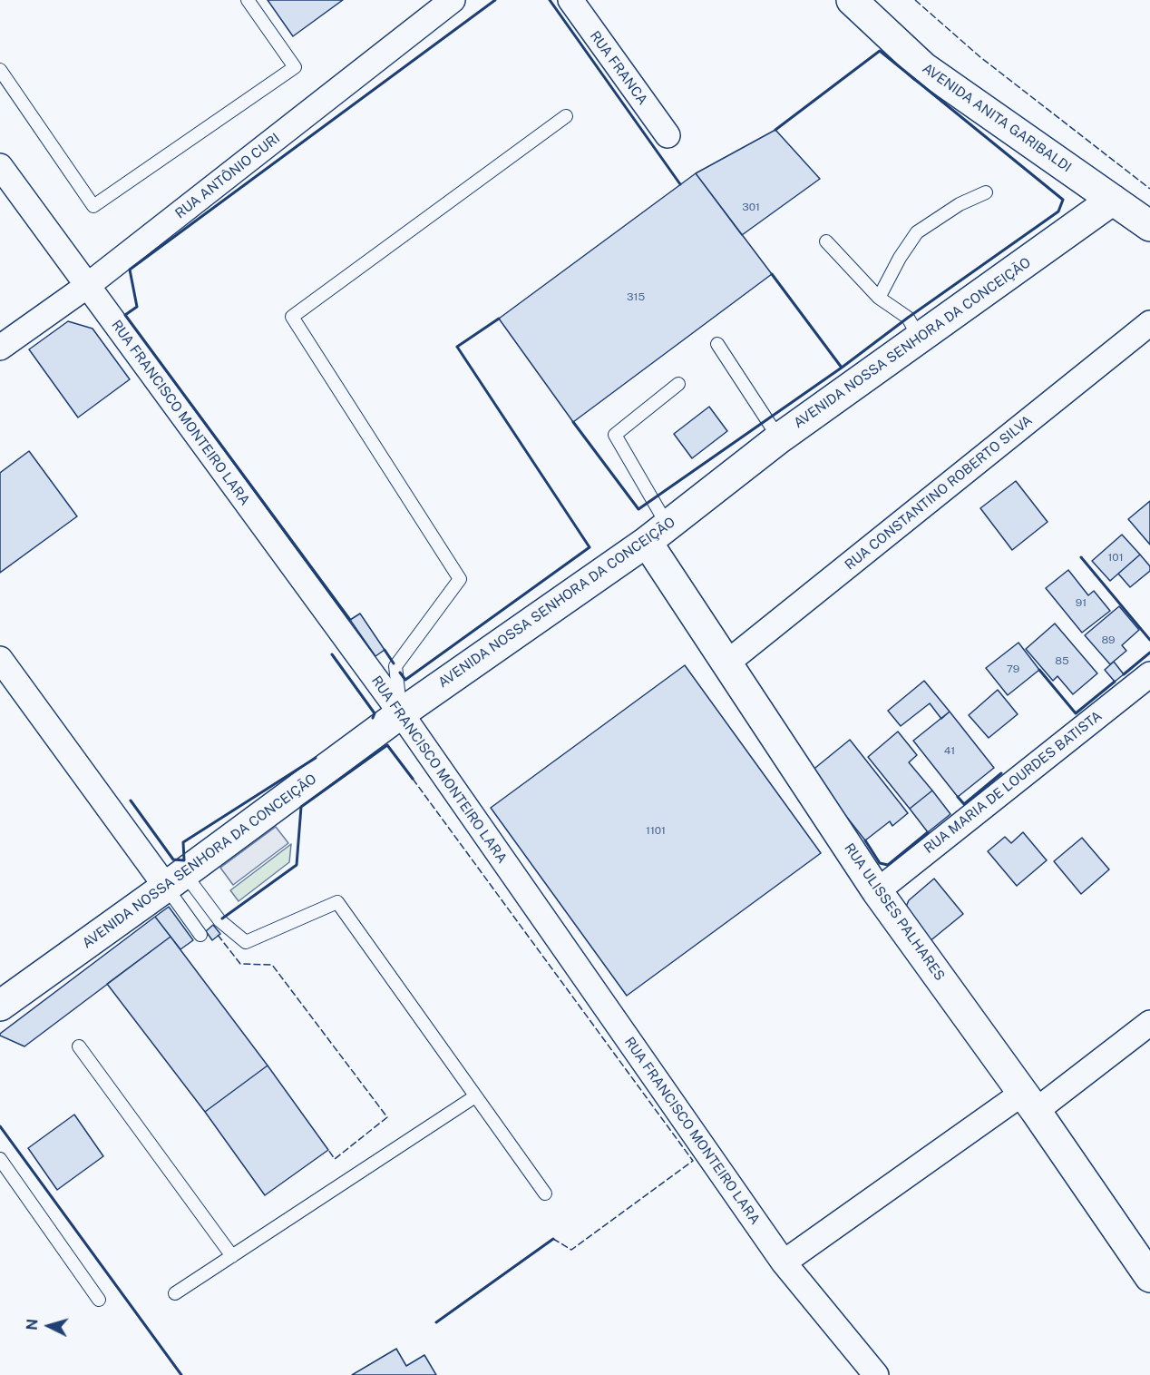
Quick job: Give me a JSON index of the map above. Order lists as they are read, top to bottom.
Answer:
{
  "streets": {
    "street": [
      "RUA FRANCA",
      "AVENIDA ANITA GARIBALDI",
      "RUA ANTÔNIO CURI",
      "AVENIDA NOSSA SENHORA DA CONCEIÇÃO",
      "RUA FRANCISCO MONTEIRO LARA",
      "RUA CONSTANTINO ROBERTO SILVA",
      "RUA MARIA DE LOURDES BATISTA",
      "RUA ULISSES PALHARES"
    ]
  },
  "crossings": [
    ["AVENIDA ANITA GARIBALDI", "AVENIDA NOSSA SENHORA DA CONCEIÇÃO"],
    ["RUA ANTÔNIO CURI", "RUA FRANCISCO MONTEIRO LARA"],
    ["AVENIDA NOSSA SENHORA DA CONCEIÇÃO", "RUA FRANCISCO MONTEIRO LARA"],
    ["AVENIDA NOSSA SENHORA DA CONCEIÇÃO", "RUA ULISSES PALHARES"],
    ["RUA CONSTANTINO ROBERTO SILVA", "RUA ULISSES PALHARES"],
    ["RUA MARIA DE LOURDES BATISTA", "RUA ULISSES PALHARES"]
  ],
  "house_numbers": [
    "301",
    "315",
    "101",
    "91",
    "89",
    "85",
    "79",
    "41",
    "1101"
  ],
  "north": "left"
}
